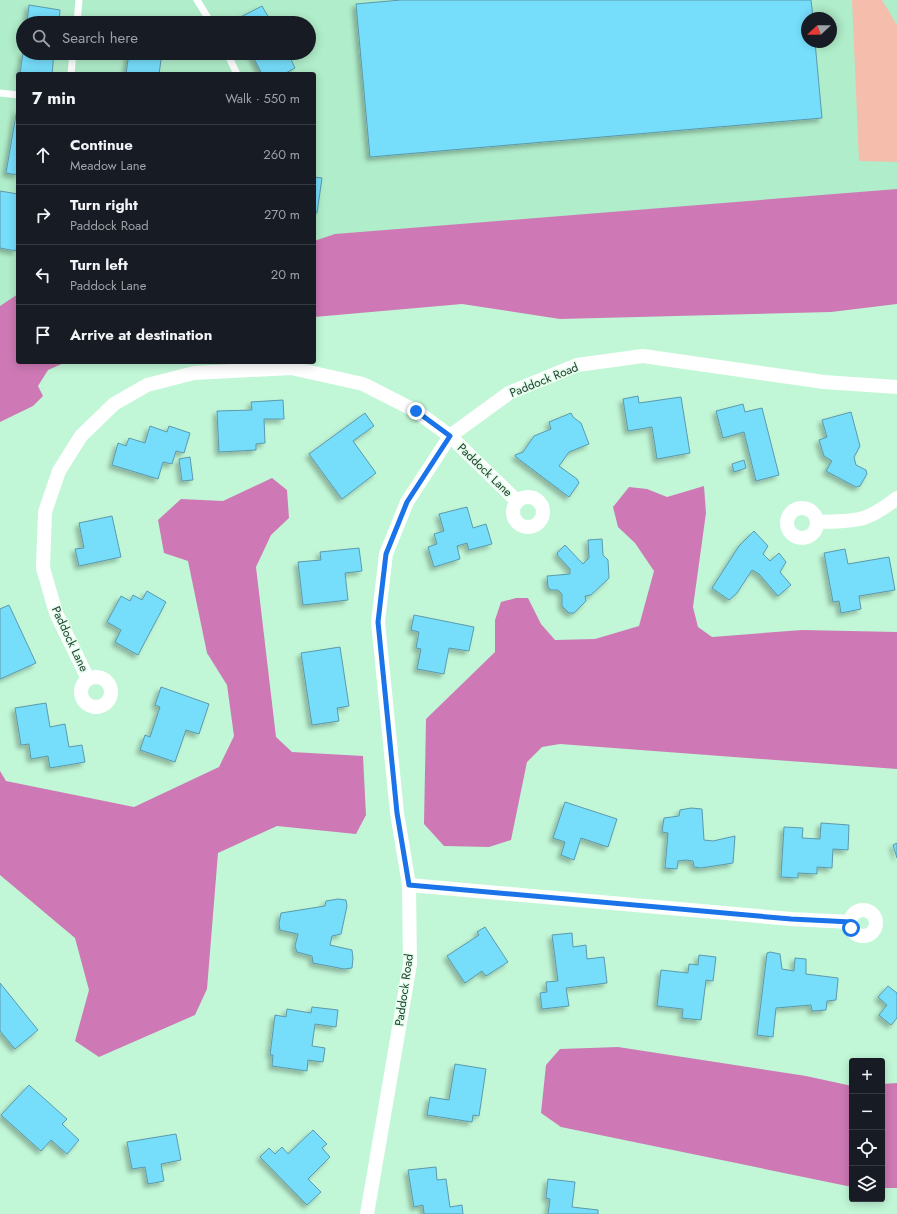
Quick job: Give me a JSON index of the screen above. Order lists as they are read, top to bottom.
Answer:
{
  "streets": {
    "street": ["Paddock Road", "Paddock Lane"]
  },
  "crossings": [
    ["Paddock Road", "Paddock Lane"]
  ],
  "north": "left",
  "page": {
    "search": "Search here",
    "heading": ["7 min", "Walk · 550 m"],
    "list": [
      ["Continue", "Meadow Lane", "260 m"],
      ["Turn right", "Paddock Road", "270 m"],
      ["Turn left", "Paddock Lane", "20 m"],
      "Arrive at destination"
    ],
    "map_buttons": ["+", "−"]
  }
}
